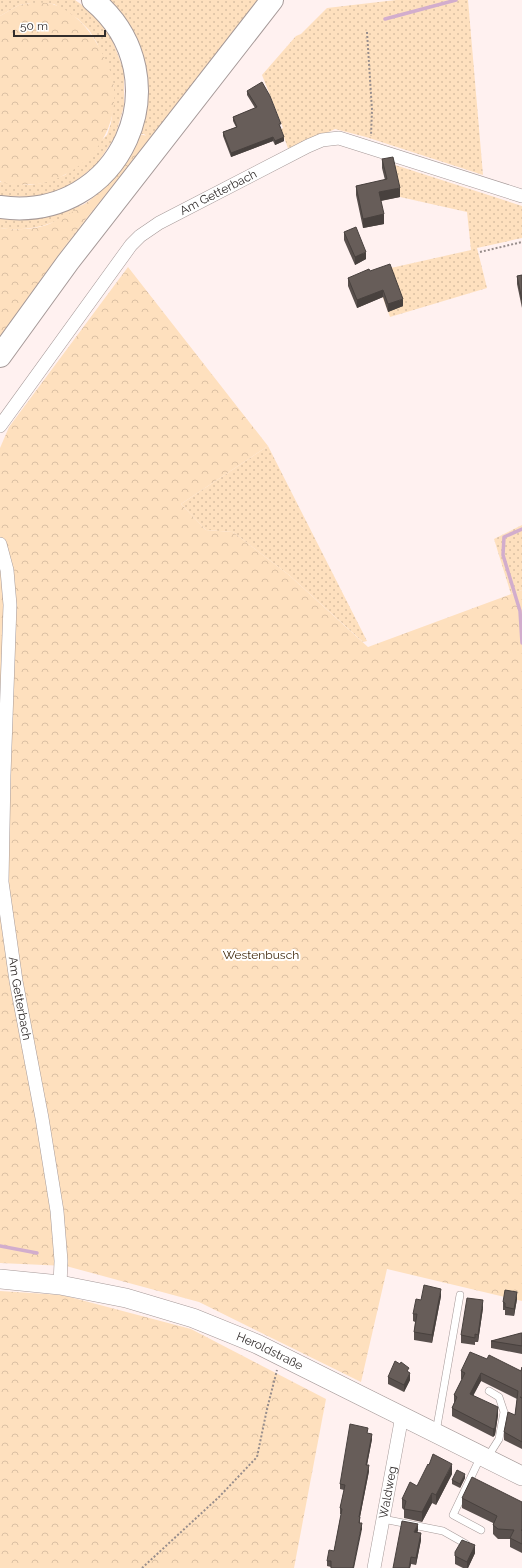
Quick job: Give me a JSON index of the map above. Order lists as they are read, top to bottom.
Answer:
{
  "streets": {
    "main road": ["Heroldstraße"],
    "street": ["Am Getterbach", "Waldweg"]
  },
  "crossings": [
    ["Am Getterbach", "Heroldstraße"],
    ["Heroldstraße", "Waldweg"]
  ],
  "parks": ["Westenbusch"],
  "scale_bar": "50 m"
}
